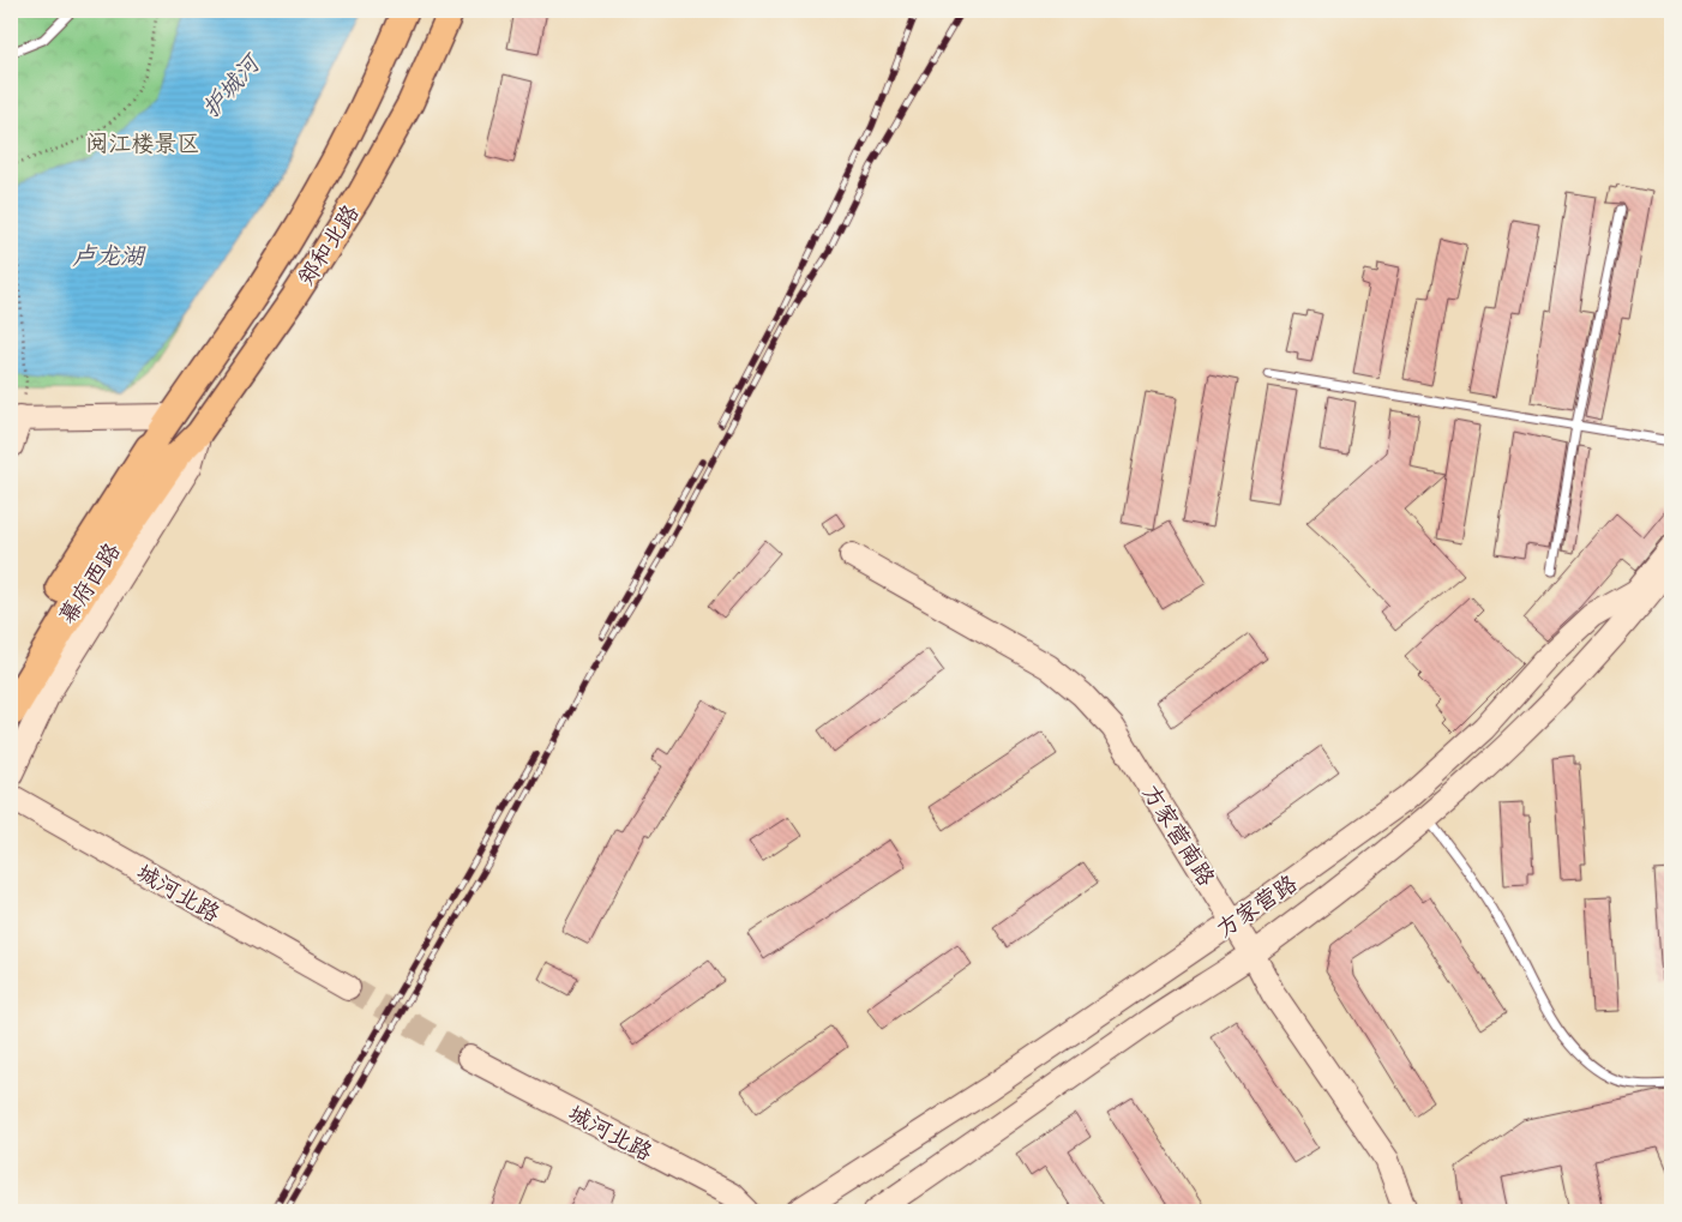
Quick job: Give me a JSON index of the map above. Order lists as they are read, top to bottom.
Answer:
{
  "streets": {
    "highway": ["幕府西路"],
    "main road": ["郑和北路"],
    "street": ["方家营南路", "城河北路", "方家营路"]
  },
  "crossings": [
    ["郑和北路", "幕府西路"],
    ["方家营南路", "方家营路"]
  ],
  "water": ["护城河", "卢龙湖"],
  "parks": ["阅江楼景区"]
}
